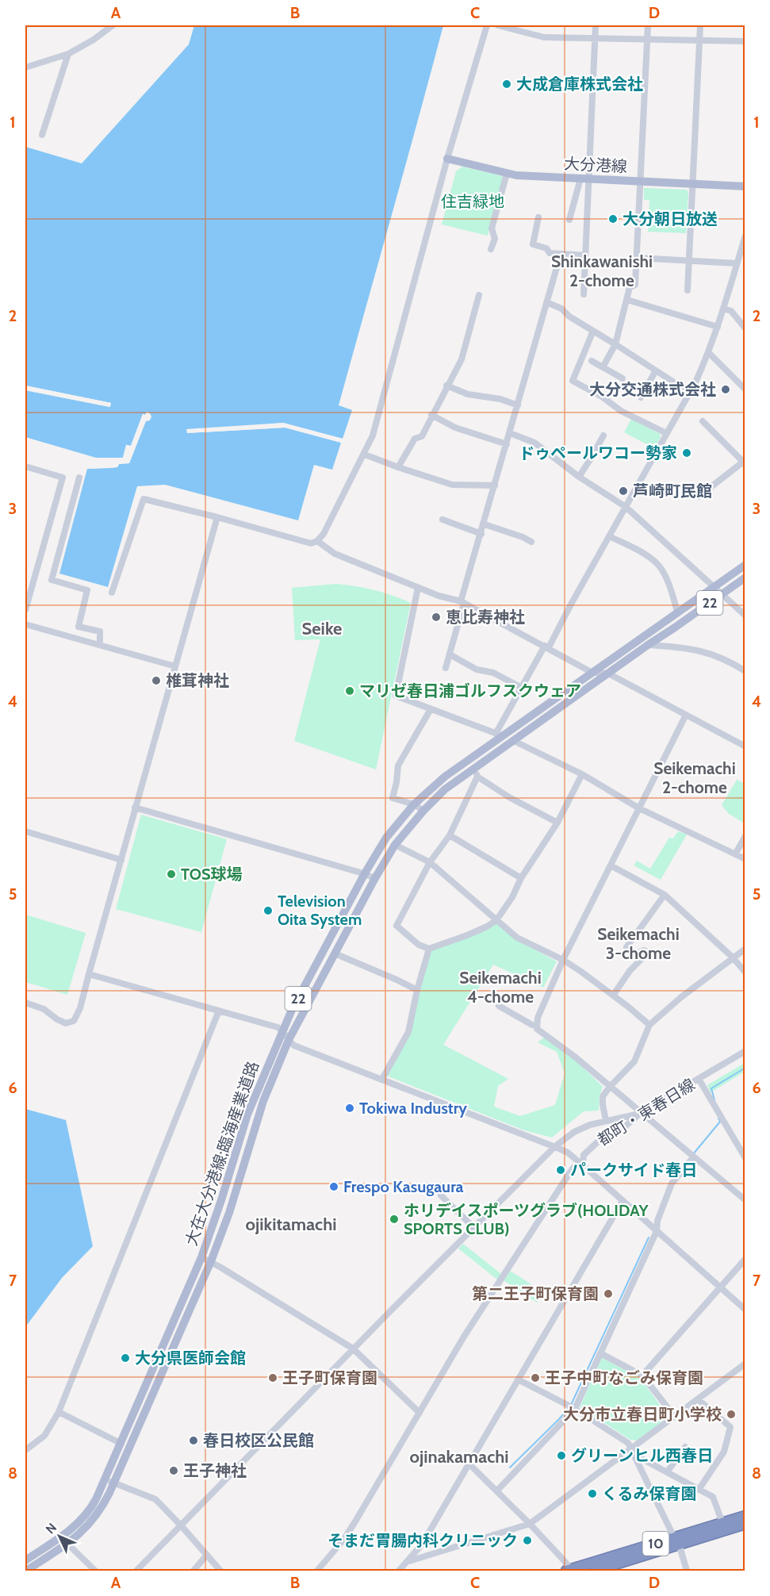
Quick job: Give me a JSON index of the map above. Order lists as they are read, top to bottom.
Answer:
{
  "streets": {
    "highway": ["10"],
    "main road": ["大分港線", "22", "大在大分港線;臨海産業道路"],
    "street": ["都町・東春日線"]
  },
  "districts": [
    "Shinkawanishi 2-chome",
    "Seike",
    "Seikemachi 2-chome",
    "Seikemachi 3-chome",
    "Seikemachi 4-chome",
    "ojikitamachi",
    "ojinakamachi"
  ],
  "parks": ["住吉緑地"],
  "places": [
    "大成倉庫株式会社",
    "大分朝日放送",
    "大分交通株式会社",
    "ドゥペールワコー勢家",
    "芦崎町民館",
    "恵比寿神社",
    "椎茸神社",
    "マリゼ春日浦ゴルフスクウェア",
    "TOS球場",
    "Television Oita System",
    "Tokiwa Industry",
    "パークサイド春日",
    "Frespo Kasugaura",
    "ホリデイスポーツグラブ(HOLIDAY SPORTS CLUB)",
    "第二王子町保育園",
    "大分県医師会館",
    "王子町保育園",
    "王子中町なごみ保育園",
    "大分市立春日町小学校",
    "春日校区公民館",
    "グリーンヒル西春日",
    "王子神社",
    "くるみ保育園",
    "そまだ胃腸内科クリニック"
  ],
  "north": "top left",
  "grid": {
    "columns": [
      "A",
      "B",
      "C",
      "D"
    ],
    "rows": [
      "1",
      "2",
      "3",
      "4",
      "5",
      "6",
      "7",
      "8"
    ]
  }
}
